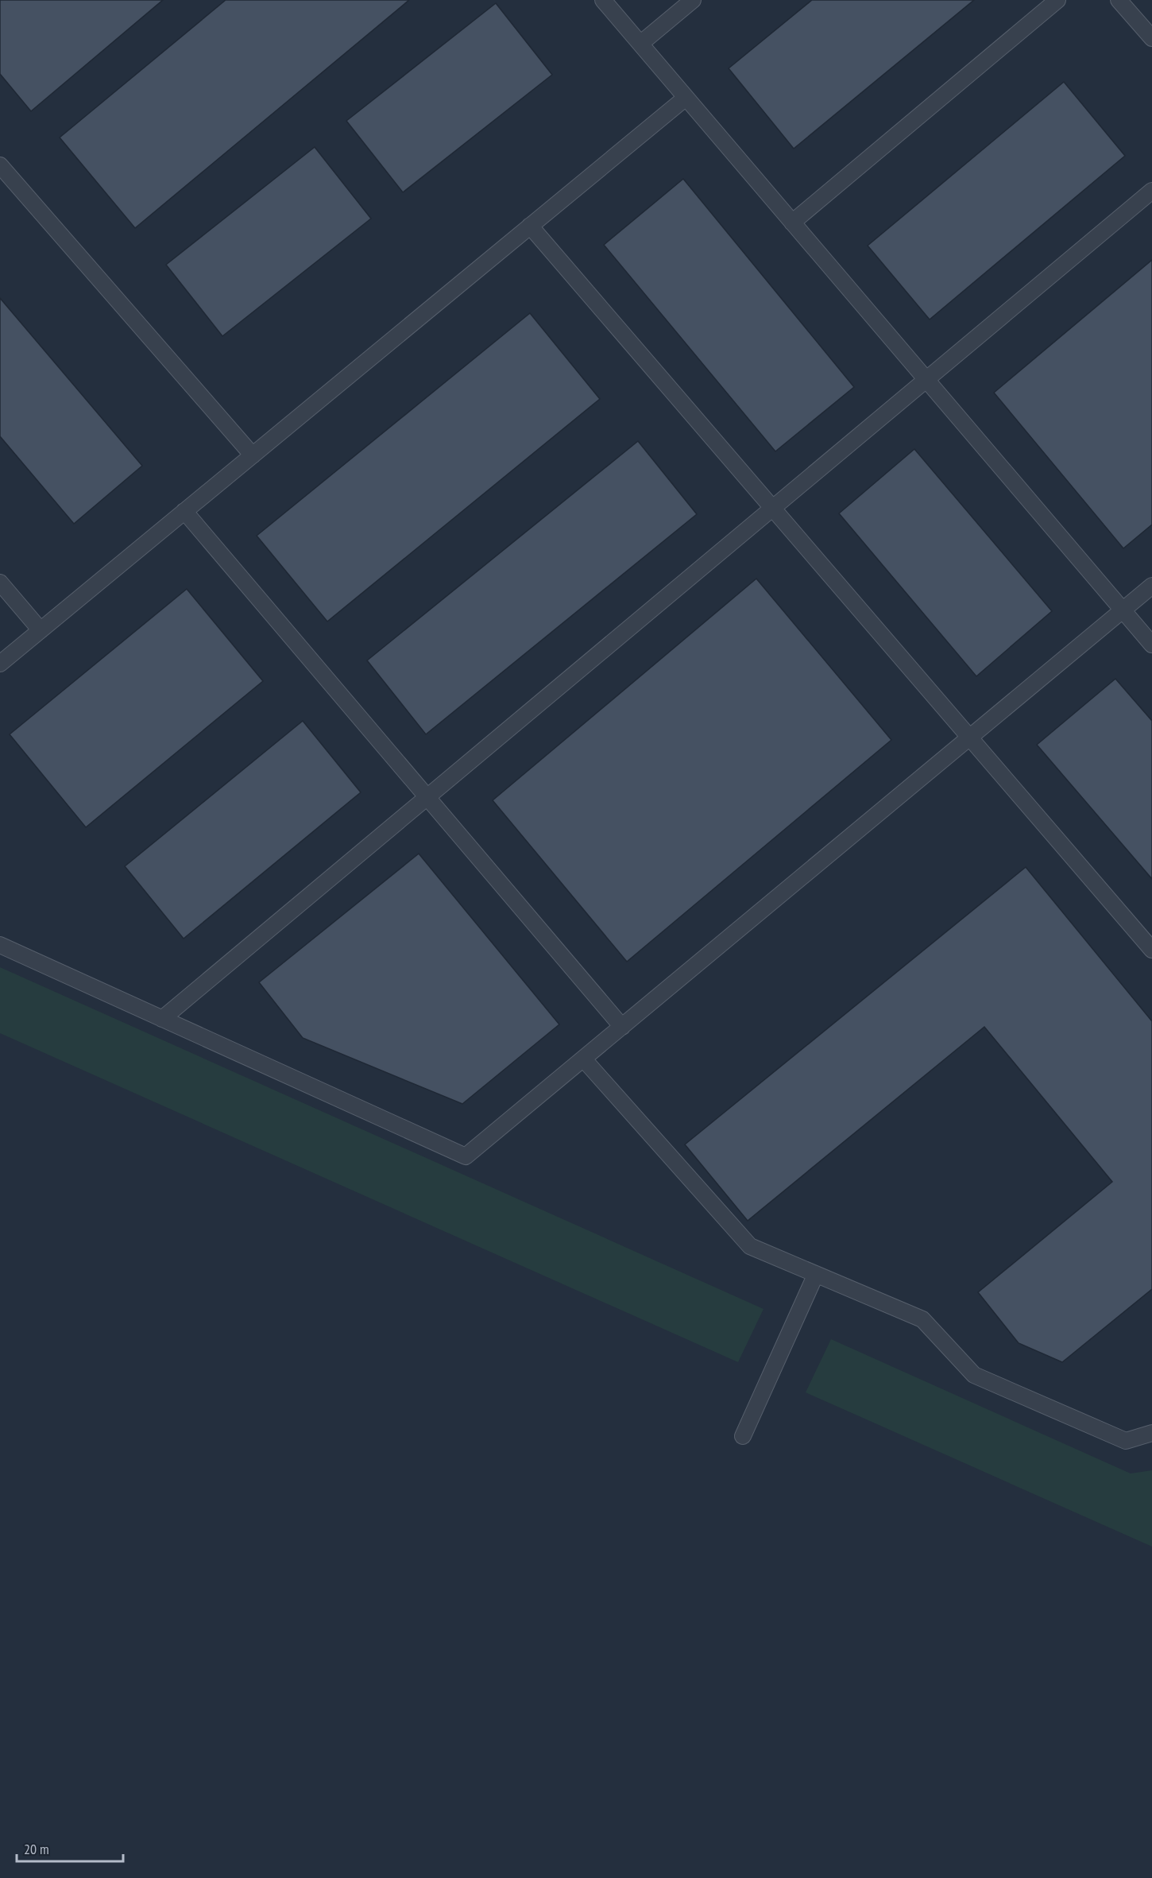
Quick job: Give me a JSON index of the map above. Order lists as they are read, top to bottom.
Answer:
{
  "scale_bar": "20 m"
}
